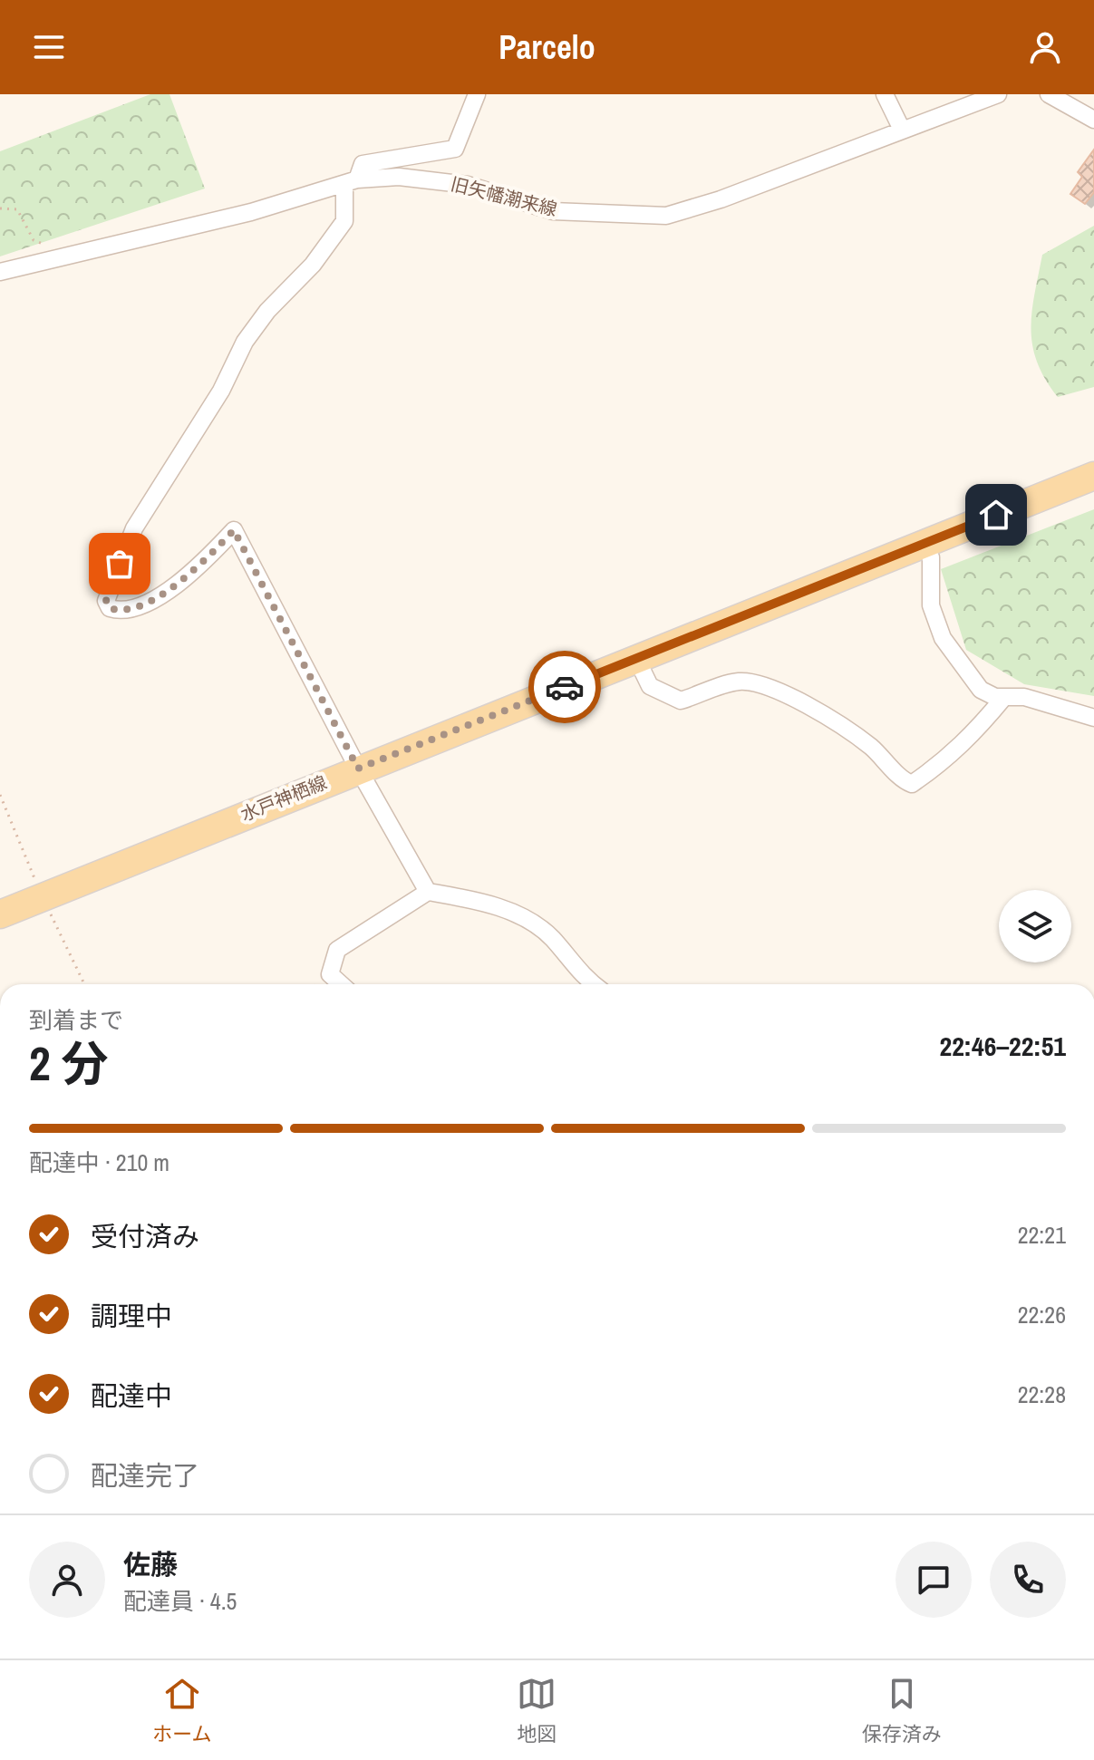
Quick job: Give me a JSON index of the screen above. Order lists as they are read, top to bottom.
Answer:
{
  "streets": {
    "main road": ["水戸神栖線"],
    "street": ["旧矢幡潮来線"]
  },
  "page": {
    "header": "Parcelo",
    "heading": ["2 分", "到着まで", "22:46–22:51"],
    "panel": ["佐藤", "配達員 · 4.5"],
    "bar": "配達中 · 210 m",
    "list": [
      ["受付済み", "22:21"],
      ["調理中", "22:26"],
      ["配達中", "22:28"],
      "配達完了"
    ],
    "tabs": ["ホーム", "地図", "保存済み"]
  }
}
